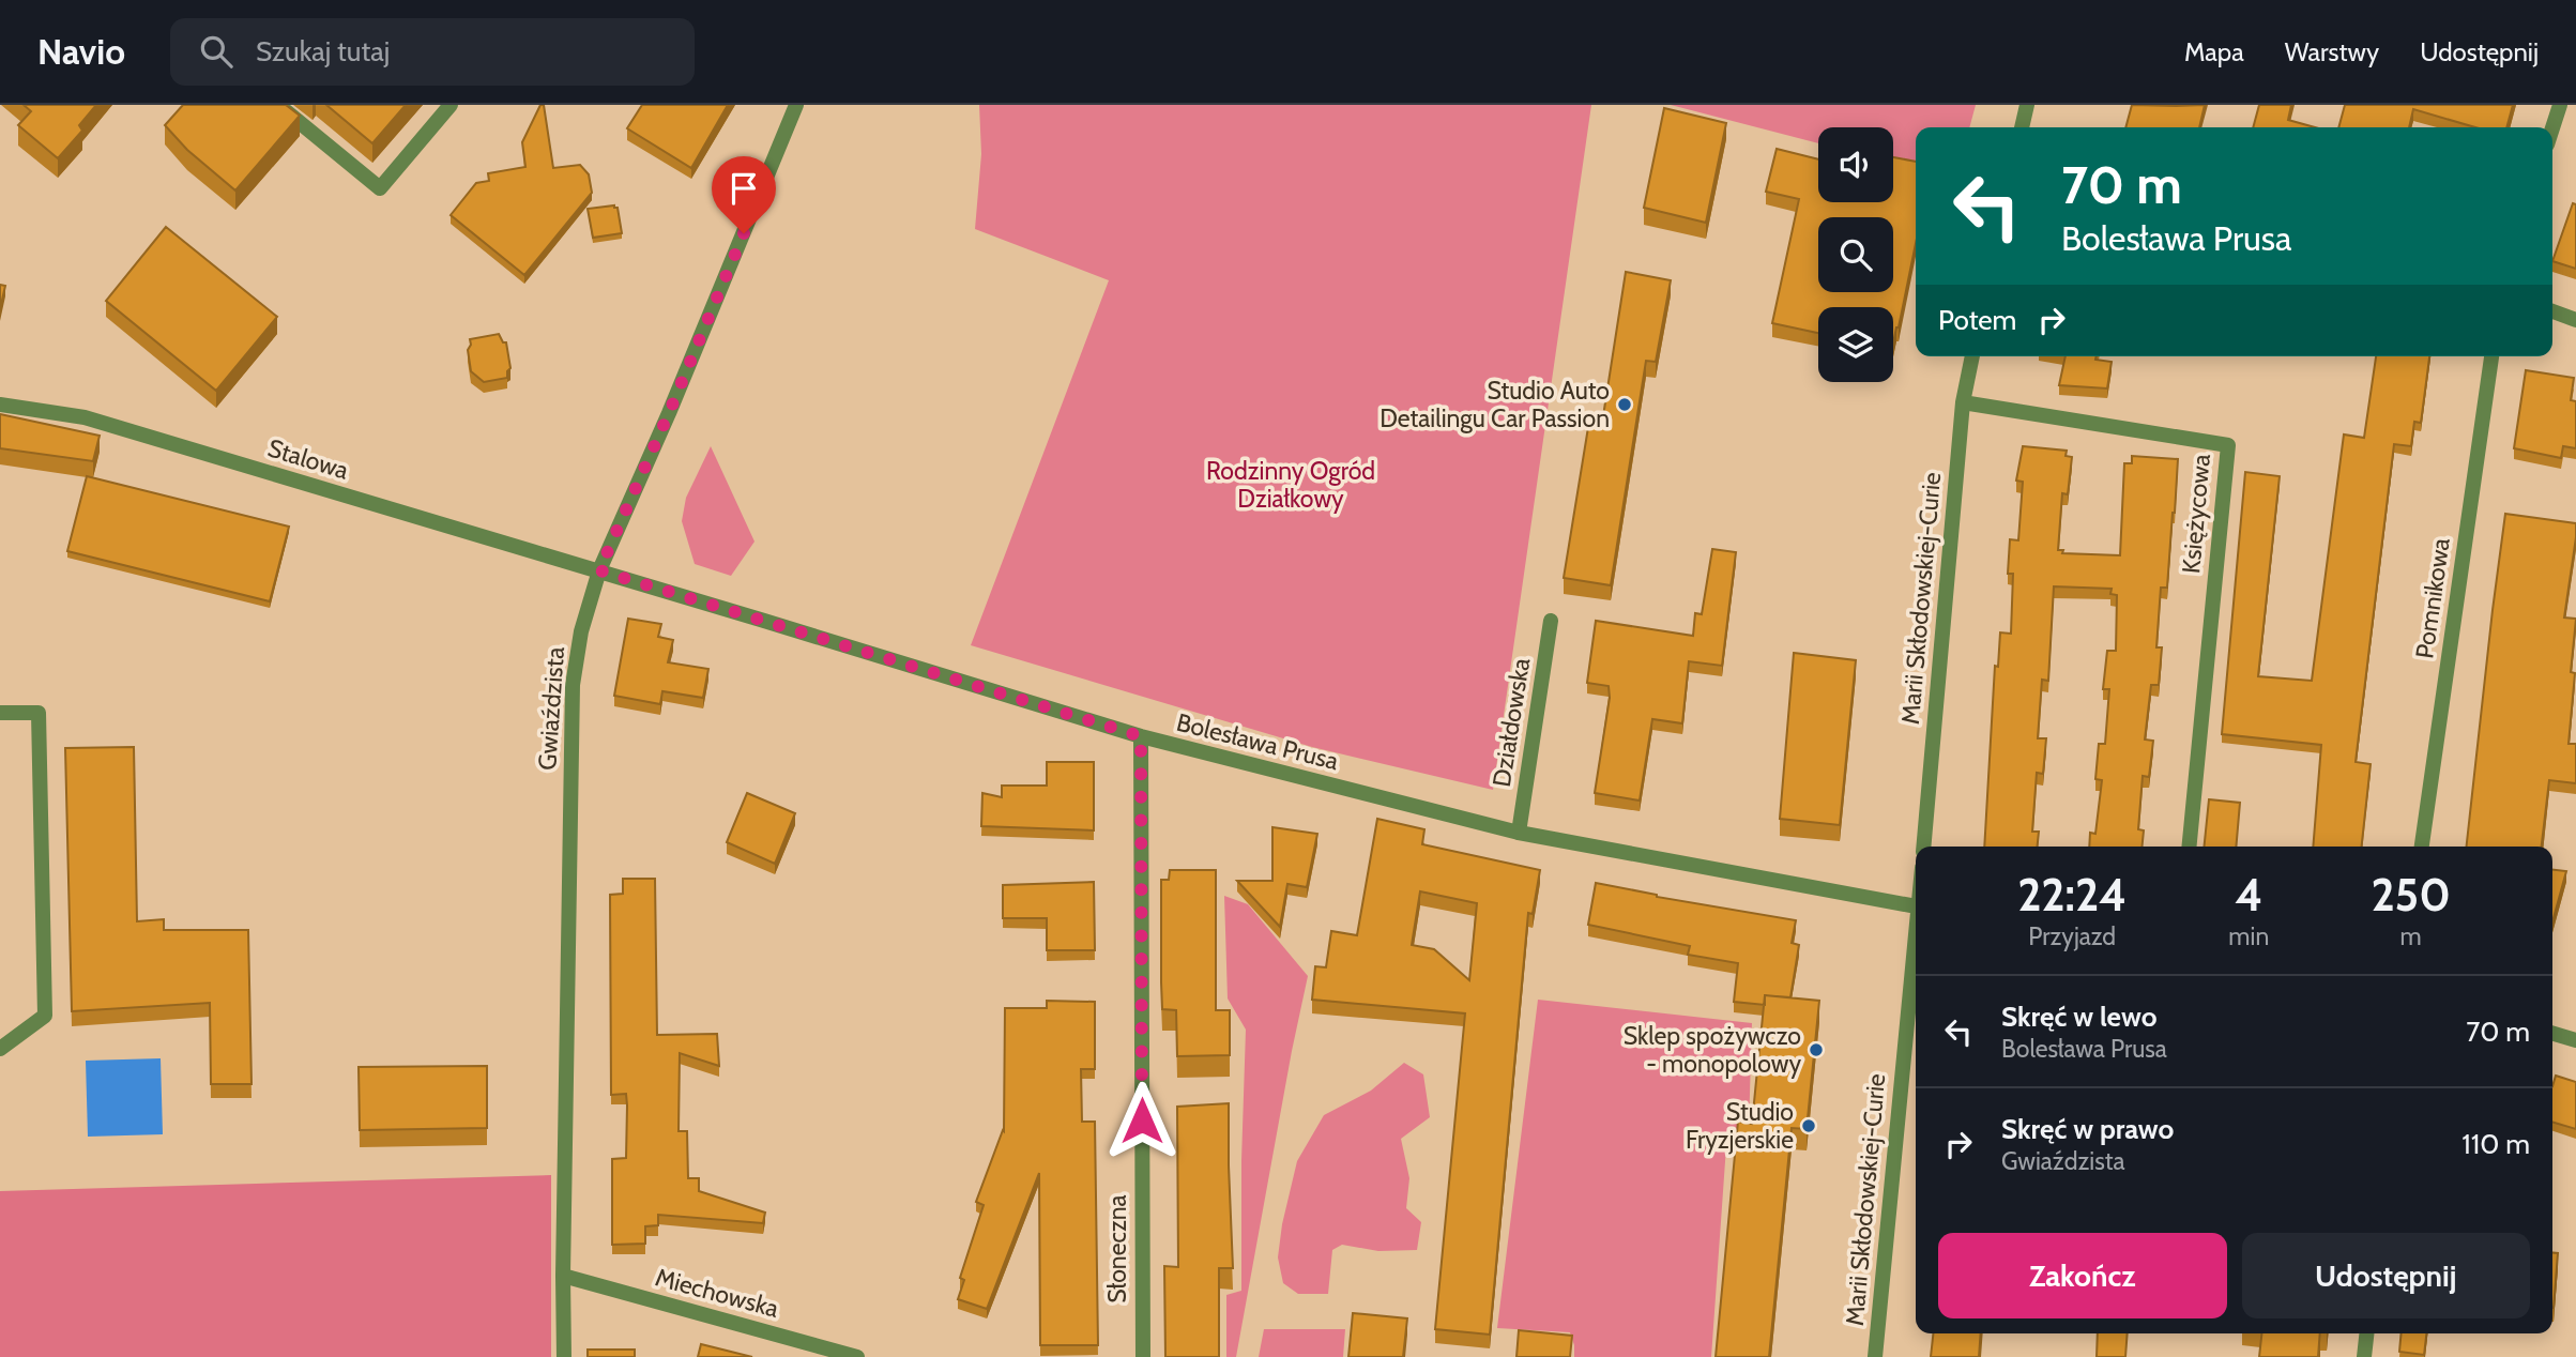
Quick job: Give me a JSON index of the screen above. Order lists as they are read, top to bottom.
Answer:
{
  "streets": {
    "street": [
      "Stalowa",
      "Księżycowa",
      "Marii Skłodowskiej-Curie",
      "Pomnikowa",
      "Gwiaździsta",
      "Działdowska",
      "Bolesława Prusa",
      "Słoneczna",
      "Miechowska"
    ]
  },
  "crossings": [
    ["Stalowa", "Gwiaździsta"],
    ["Stalowa", "Bolesława Prusa"],
    ["Księżycowa", "Marii Skłodowskiej-Curie"],
    ["Gwiaździsta", "Bolesława Prusa"],
    ["Gwiaździsta", "Miechowska"],
    ["Działdowska", "Bolesława Prusa"],
    ["Bolesława Prusa", "Słoneczna"]
  ],
  "parks": ["Rodzinny Ogród Działkowy"],
  "places": ["Studio Auto Detailingu Car Passion", "Sklep spożywczo - monopolowy", "Studio Fryzjerskie"],
  "page": {
    "header": "Navio",
    "search": "Szukaj tutaj",
    "nav": ["Mapa", "Warstwy", "Udostępnij"],
    "turn": ["70 m", "Bolesława Prusa"],
    "then": "Potem",
    "eta": [
      "22:24",
      "Przyjazd",
      "4",
      "min",
      "250",
      "m"
    ],
    "list": [
      {
        "name": "Skręć w lewo",
        "note": "Bolesława Prusa",
        "value": "70 m"
      },
      {
        "name": "Skręć w prawo",
        "note": "Gwiaździsta",
        "value": "110 m"
      }
    ],
    "buttons": ["Zakończ", "Udostępnij"]
  }
}
